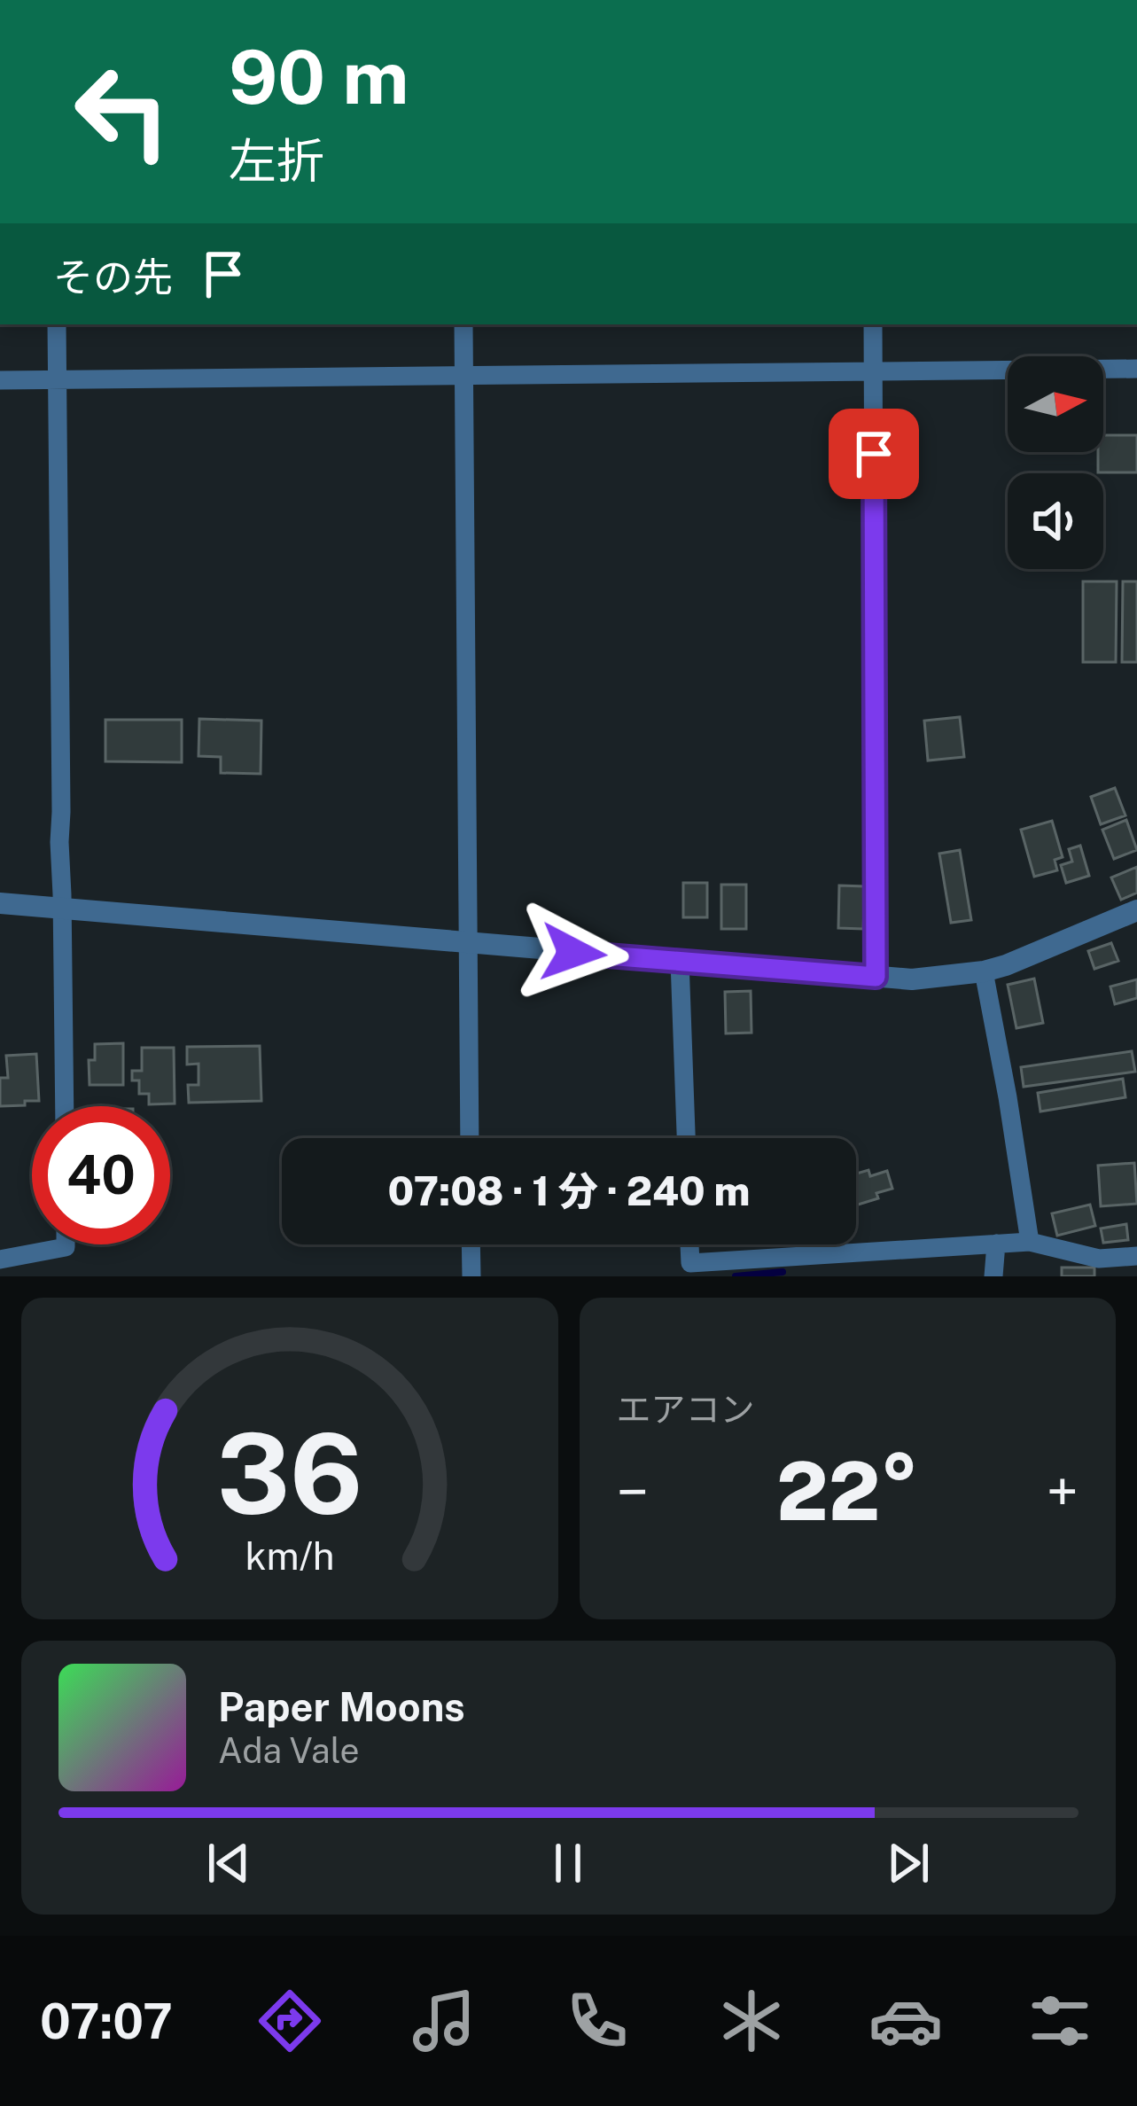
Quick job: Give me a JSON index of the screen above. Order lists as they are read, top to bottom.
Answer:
{
  "north": "right",
  "page": {
    "turn": ["90 m", "左折"],
    "then": "その先",
    "limit": "40",
    "trip": "07:08 · 1 分 · 240 m",
    "tile": "エアコン",
    "heat": ["−", "22°", "+"],
    "song": ["Paper Moons", "Ada Vale"],
    "tabs": "07:07",
    "gauge": ["36", "km/h"]
  }
}
